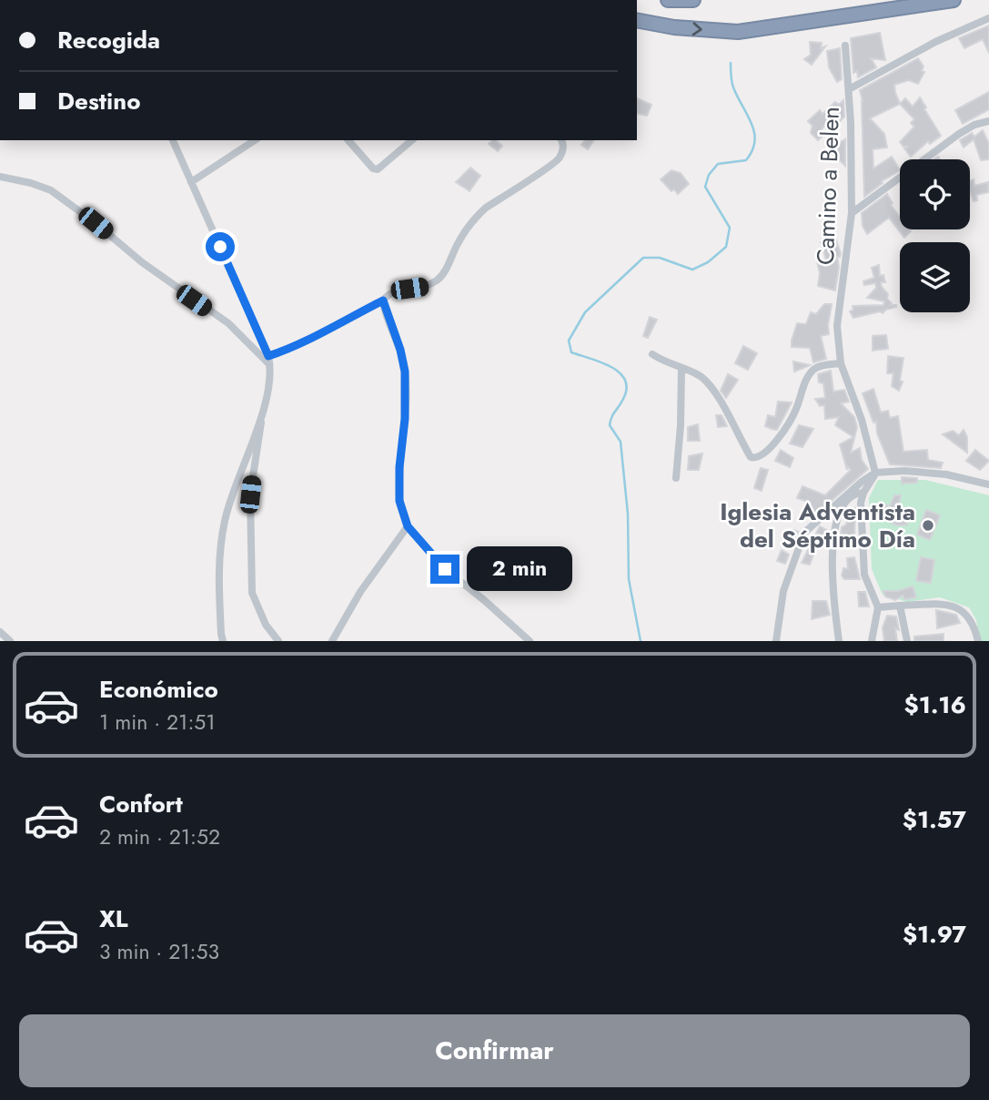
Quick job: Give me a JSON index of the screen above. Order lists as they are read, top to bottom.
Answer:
{
  "streets": {
    "street": ["Camino a Belen"]
  },
  "places": ["Iglesia Adventista del Séptimo Día"],
  "page": {
    "banner": ["Recogida", "Destino"],
    "bubble": "2 min",
    "list": [
      {
        "name": "Económico",
        "note": "1 min · 21:51",
        "value": "$1.16"
      },
      {
        "name": "Confort",
        "note": "2 min · 21:52",
        "value": "$1.57"
      },
      {
        "name": "XL",
        "note": "3 min · 21:53",
        "value": "$1.97"
      }
    ],
    "buttons": "Confirmar"
  }
}
